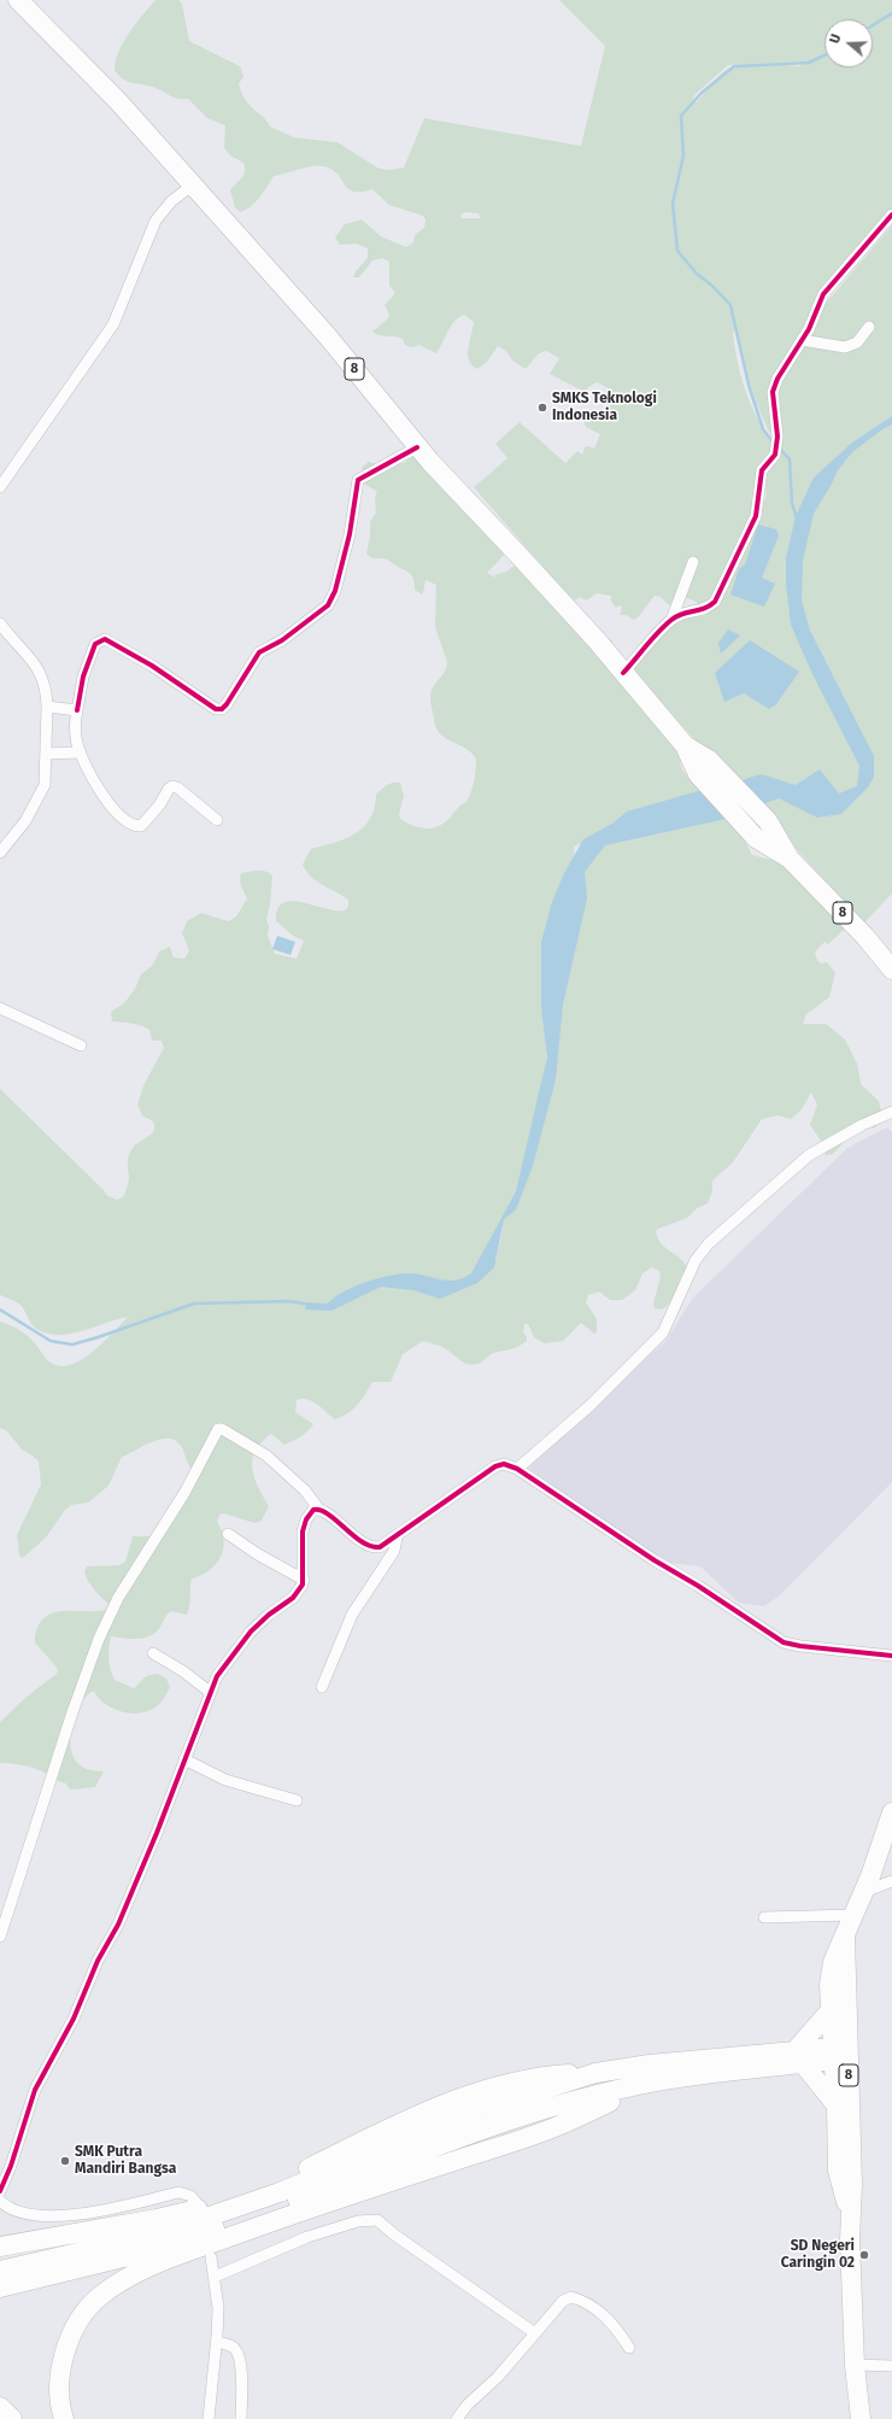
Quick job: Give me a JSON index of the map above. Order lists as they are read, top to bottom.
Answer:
{
  "streets": {
    "highway": ["8"]
  },
  "places": ["SMKS Teknologi Indonesia", "SMK Putra Mandiri Bangsa", "SD Negeri Caringin 02"],
  "north": "left"
}
